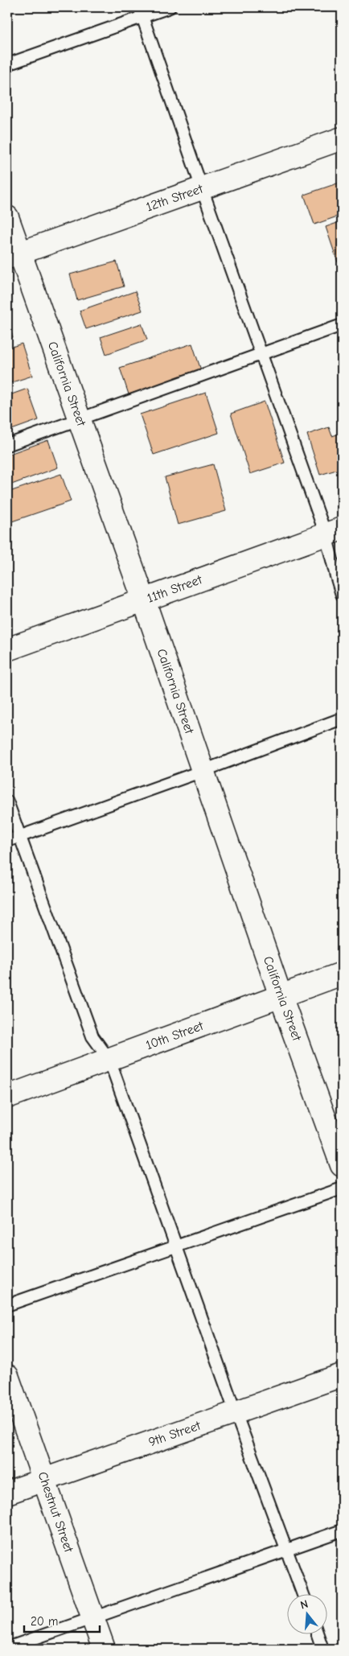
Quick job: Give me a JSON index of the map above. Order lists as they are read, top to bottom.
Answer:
{
  "streets": {
    "street": [
      "12th Street",
      "California Street",
      "11th Street",
      "10th Street",
      "9th Street",
      "Chestnut Street"
    ]
  },
  "crossings": [
    ["12th Street", "California Street"],
    ["California Street", "11th Street"],
    ["California Street", "10th Street"],
    ["9th Street", "Chestnut Street"]
  ],
  "scale_bar": "20 m",
  "north": "top"
}
